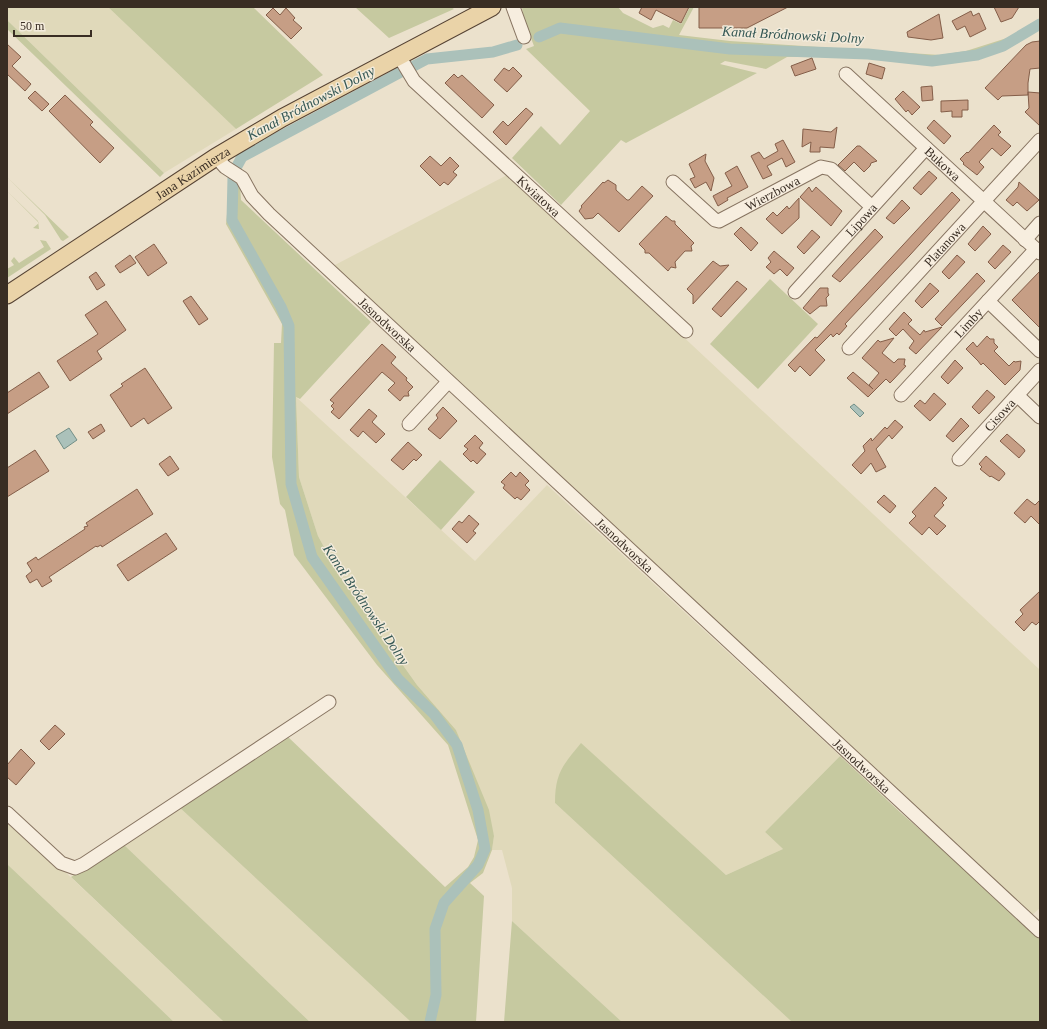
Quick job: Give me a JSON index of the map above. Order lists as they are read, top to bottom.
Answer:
{
  "streets": {
    "main road": ["Jana Kazimierza"],
    "street": [
      "Bukowa",
      "Wierzbowa",
      "Kwiatowa",
      "Lipowa",
      "Platanowa",
      "Limby",
      "Jasnodworska",
      "Cisowa"
    ]
  },
  "crossings": [
    ["Bukowa", "Lipowa"],
    ["Bukowa", "Platanowa"],
    ["Bukowa", "Limby"],
    ["Jana Kazimierza", "Kwiatowa"],
    ["Jana Kazimierza", "Jasnodworska"],
    ["Wierzbowa", "Lipowa"]
  ],
  "water": ["Kanał Bródnowski Dolny"],
  "scale_bar": "50 m"
}
